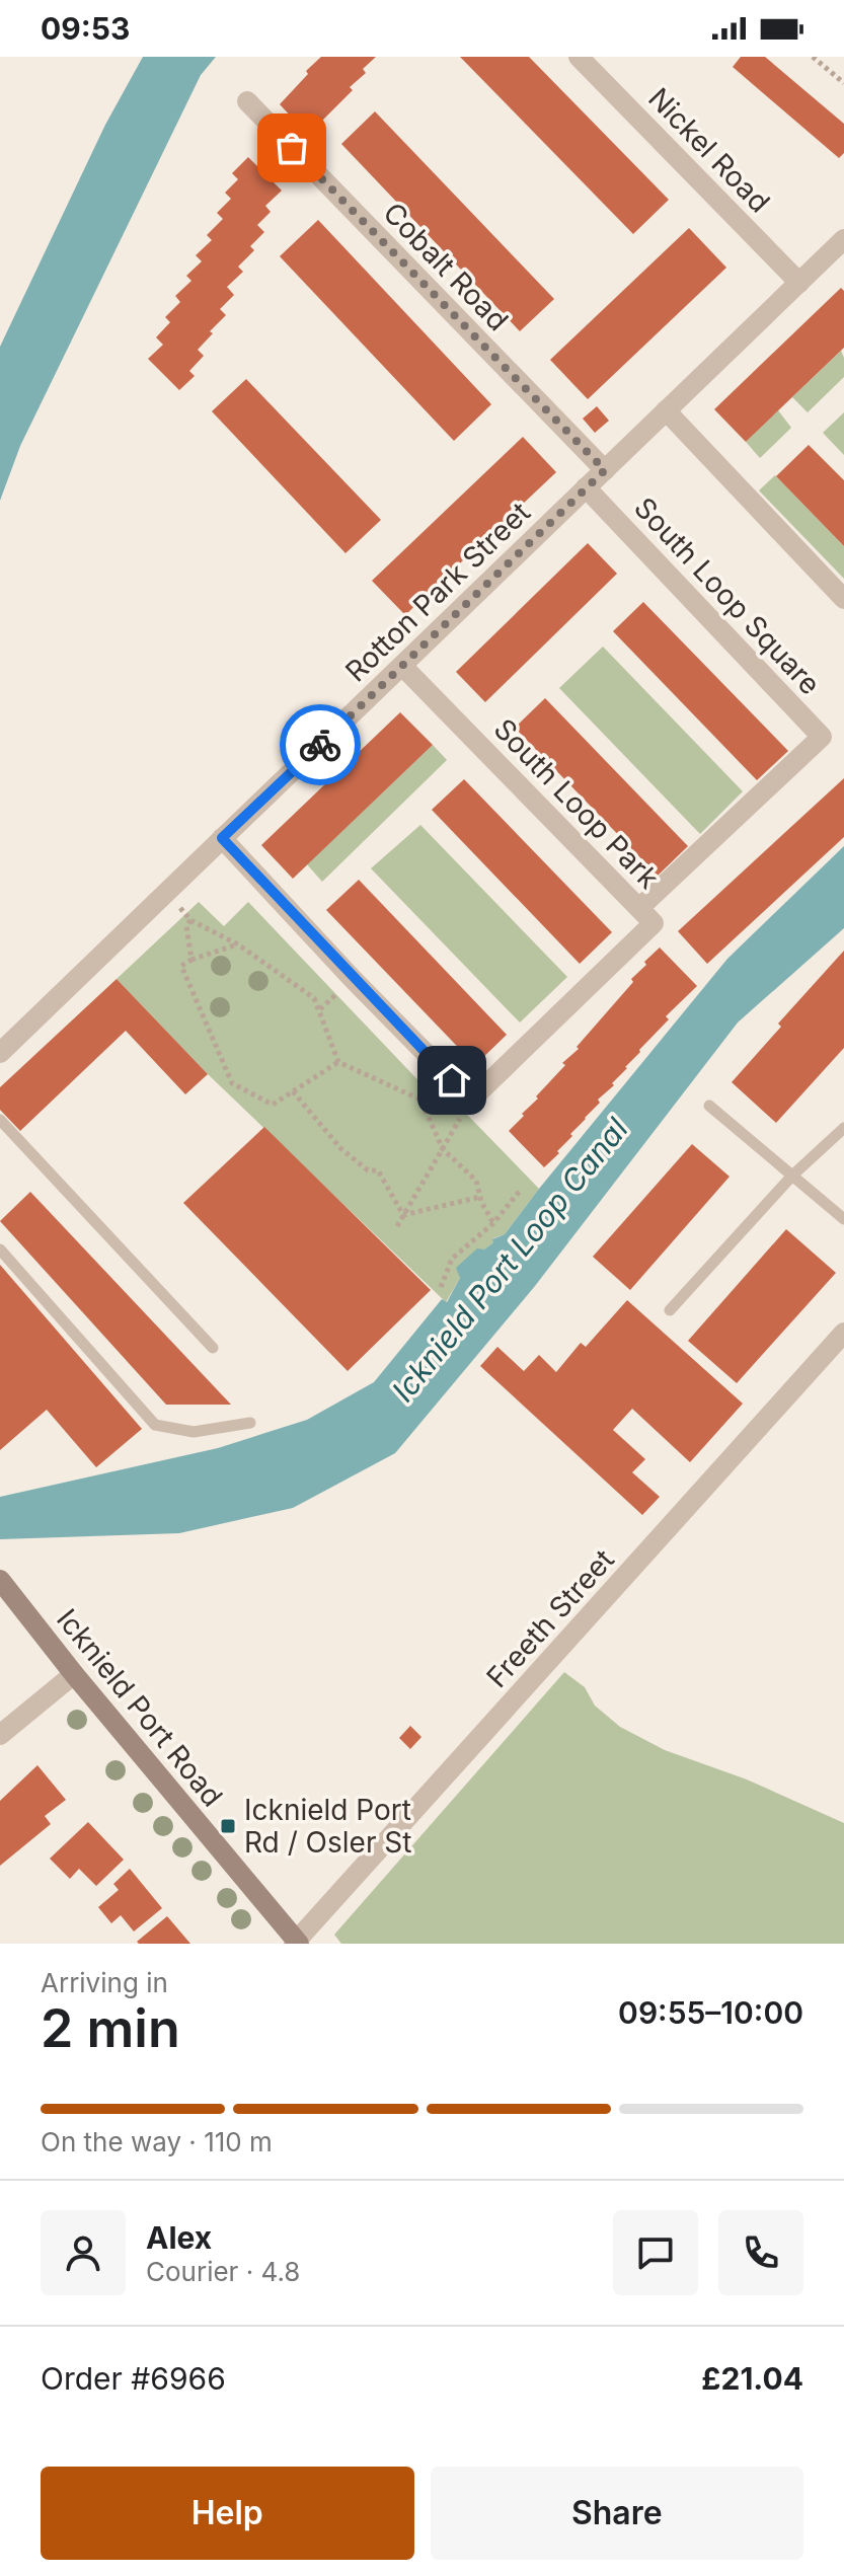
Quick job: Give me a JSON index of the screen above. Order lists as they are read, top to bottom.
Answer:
{
  "streets": {
    "main road": ["Icknield Port Road"],
    "street": [
      "Nickel Road",
      "Cobalt Road",
      "Rotton Park Street",
      "South Loop Square",
      "South Loop Park",
      "Freeth Street"
    ]
  },
  "crossings": [
    ["Nickel Road", "Rotton Park Street"],
    ["Cobalt Road", "Rotton Park Street"],
    ["Rotton Park Street", "South Loop Square"],
    ["Rotton Park Street", "South Loop Park"],
    ["South Loop Square", "South Loop Park"],
    ["Freeth Street", "Icknield Port Road"]
  ],
  "water": ["Icknield Port Loop Canal"],
  "places": {
    "transit": ["Icknield Port Rd / Osler St"]
  },
  "page": {
    "status": "09:53",
    "heading": ["2 min", "Arriving in", "09:55–10:00"],
    "panel": [
      "Alex",
      "Courier · 4.8",
      "Order #6966",
      "£21.04"
    ],
    "bar": "On the way · 110 m",
    "buttons": ["Help", "Share"]
  }
}
